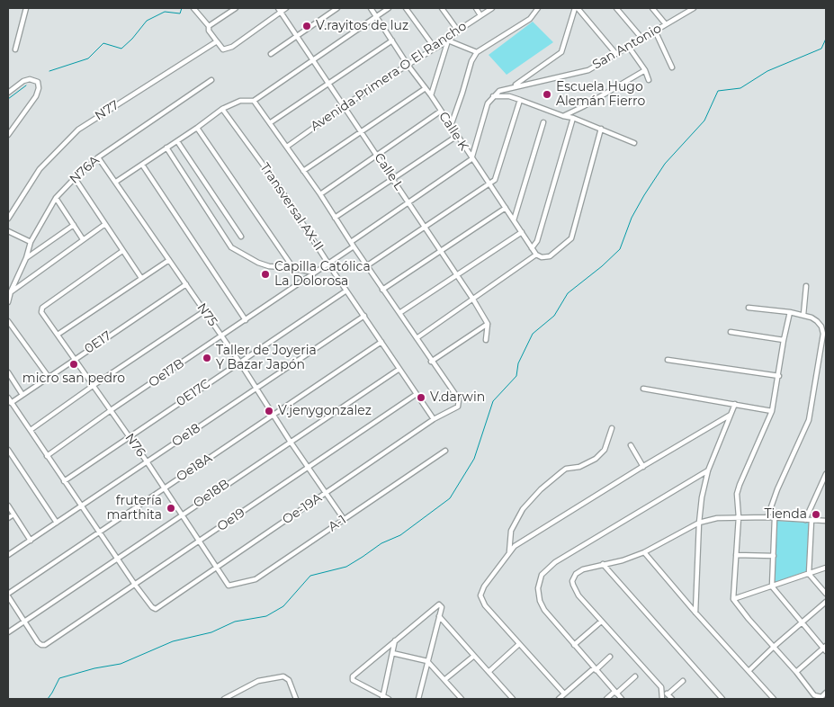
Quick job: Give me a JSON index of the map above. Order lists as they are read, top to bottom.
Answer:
{
  "streets": {
    "street": [
      "San Antonio",
      "Avenida Primera O El Rancho",
      "N77",
      "Calle K",
      "N76A",
      "Calle L",
      "Transversal AX-II",
      "N75",
      "0E17",
      "Oe17B",
      "0E17C",
      "Oe18",
      "N76",
      "Oe18A",
      "Oe18B",
      "Oe-19A",
      "Oe19",
      "A-1"
    ]
  },
  "crossings": [
    ["Avenida Primera O El Rancho", "Calle K"],
    ["Avenida Primera O El Rancho", "Calle L"],
    ["N76A", "N75"],
    ["Transversal AX-II", "Oe17B"],
    ["Transversal AX-II", "0E17C"],
    ["Transversal AX-II", "Oe18"],
    ["Transversal AX-II", "Oe18A"],
    ["Transversal AX-II", "Oe18B"],
    ["Transversal AX-II", "Oe-19A"],
    ["Transversal AX-II", "Oe19"],
    ["N75", "0E17"],
    ["N75", "Oe17B"],
    ["N75", "0E17C"],
    ["N75", "Oe18"],
    ["N75", "Oe18A"],
    ["N75", "Oe18B"],
    ["N75", "Oe-19A"],
    ["N75", "Oe19"],
    ["N75", "A-1"],
    ["0E17", "N76"],
    ["Oe17B", "N76"],
    ["0E17C", "N76"],
    ["Oe18", "N76"],
    ["N76", "Oe18A"],
    ["N76", "Oe18B"],
    ["N76", "Oe-19A"],
    ["N76", "Oe19"],
    ["N76", "A-1"],
    ["Oe18B", "Oe19"],
    ["Oe-19A", "Oe19"]
  ],
  "places": [
    "V.rayitos de luz",
    "Escuela Hugo Alemán Fierro",
    "Capilla Católica La Dolorosa",
    "Taller de Joyeria Y Bazar Japón",
    "micro san pedro",
    "V.darwin",
    "V.jenygonzalez",
    "frutería marthita",
    "Tienda"
  ]
}
